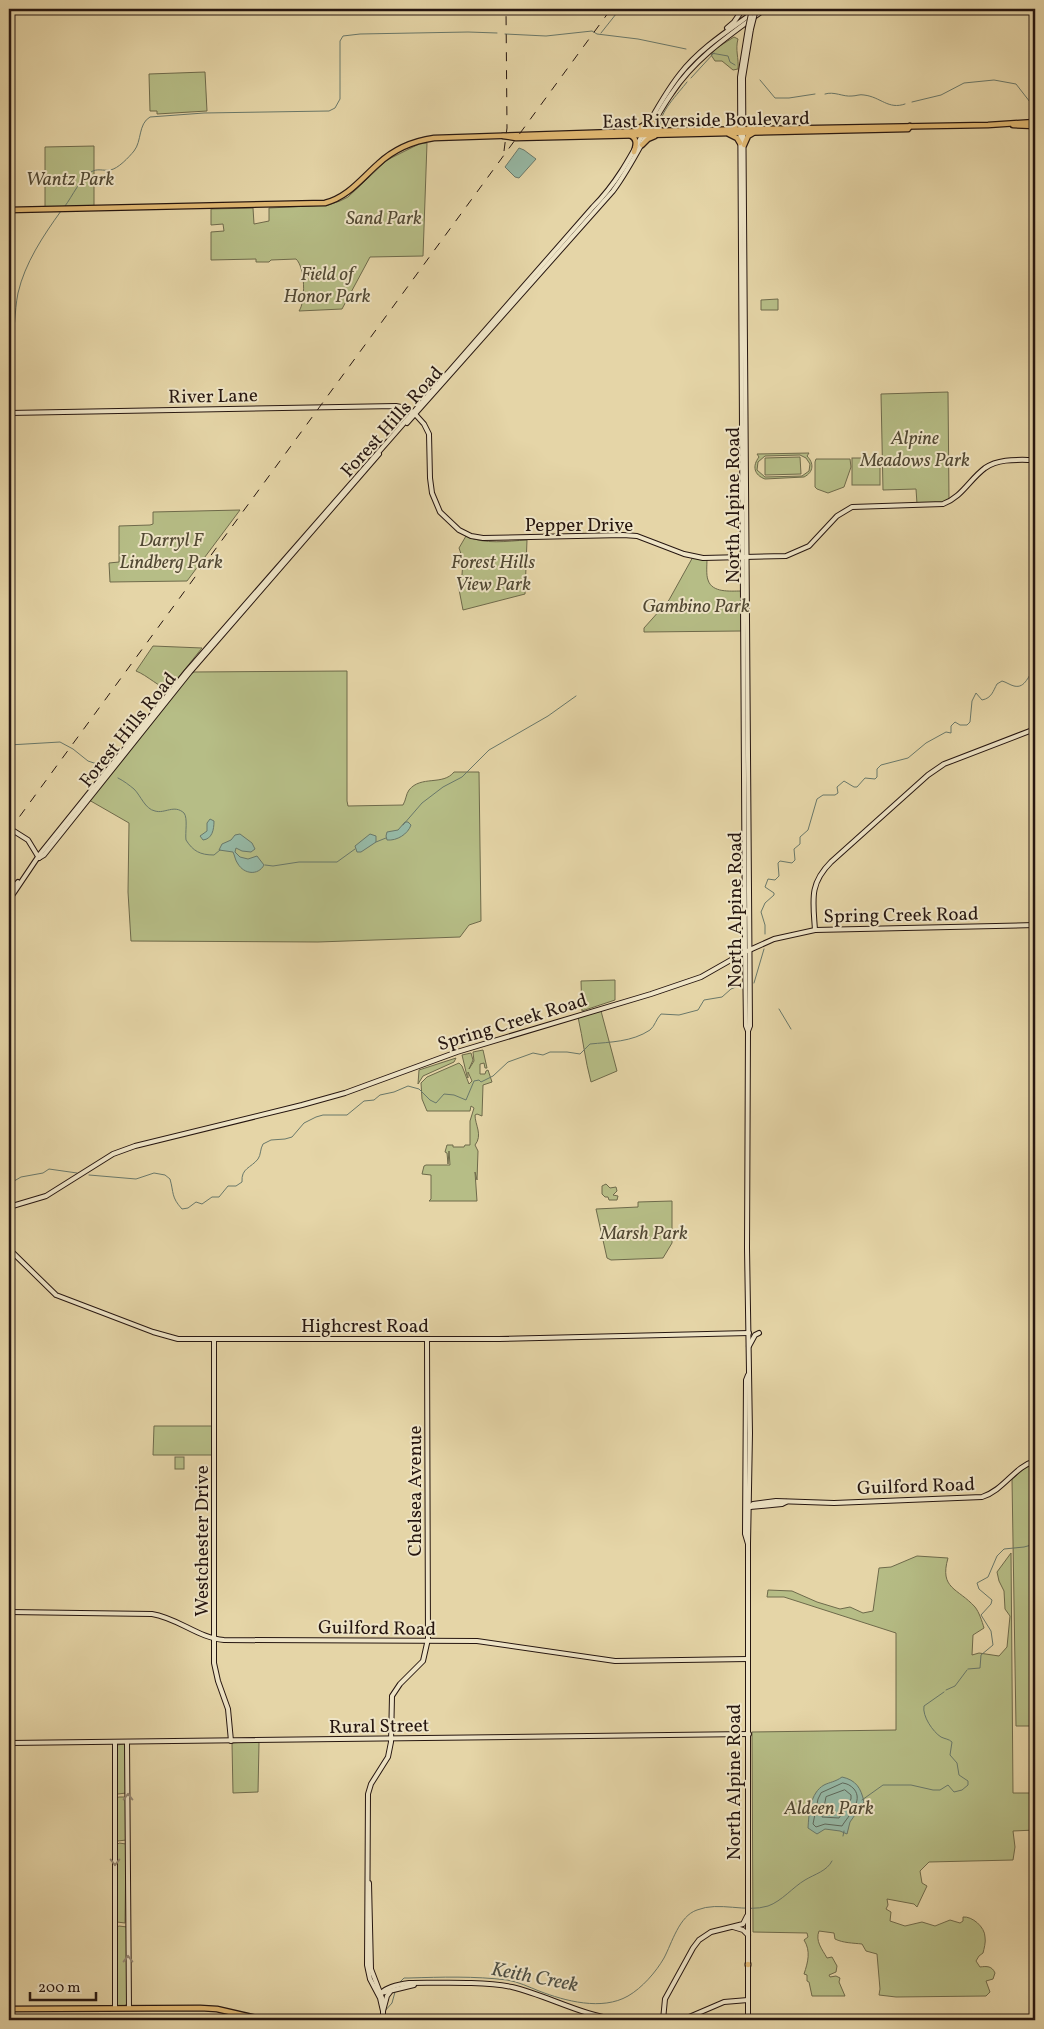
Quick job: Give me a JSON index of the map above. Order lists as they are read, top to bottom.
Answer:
{
  "streets": {
    "main road": ["East Riverside Boulevard"],
    "street": [
      "River Lane",
      "Forest Hills Road",
      "North Alpine Road",
      "Pepper Drive",
      "Spring Creek Road",
      "Highcrest Road",
      "Guilford Road",
      "Chelsea Avenue",
      "Westchester Drive",
      "Rural Street"
    ]
  },
  "crossings": [
    ["East Riverside Boulevard", "Forest Hills Road"],
    ["East Riverside Boulevard", "North Alpine Road"],
    ["River Lane", "Forest Hills Road"],
    ["River Lane", "Pepper Drive"],
    ["Forest Hills Road", "North Alpine Road"],
    ["Forest Hills Road", "Pepper Drive"],
    ["North Alpine Road", "Pepper Drive"],
    ["North Alpine Road", "Spring Creek Road"],
    ["North Alpine Road", "Highcrest Road"],
    ["North Alpine Road", "Guilford Road"],
    ["North Alpine Road", "Rural Street"],
    ["Highcrest Road", "Chelsea Avenue"],
    ["Highcrest Road", "Westchester Drive"],
    ["Guilford Road", "Chelsea Avenue"],
    ["Guilford Road", "Westchester Drive"],
    ["Westchester Drive", "Rural Street"]
  ],
  "water": ["Keith Creek"],
  "parks": [
    "Wantz Park",
    "Sand Park",
    "Field of Honor Park",
    "Alpine Meadows Park",
    "Darryl F Lindberg Park",
    "Forest Hills View Park",
    "Gambino Park",
    "Marsh Park",
    "Aldeen Park"
  ],
  "scale_bar": "200 m"
}
